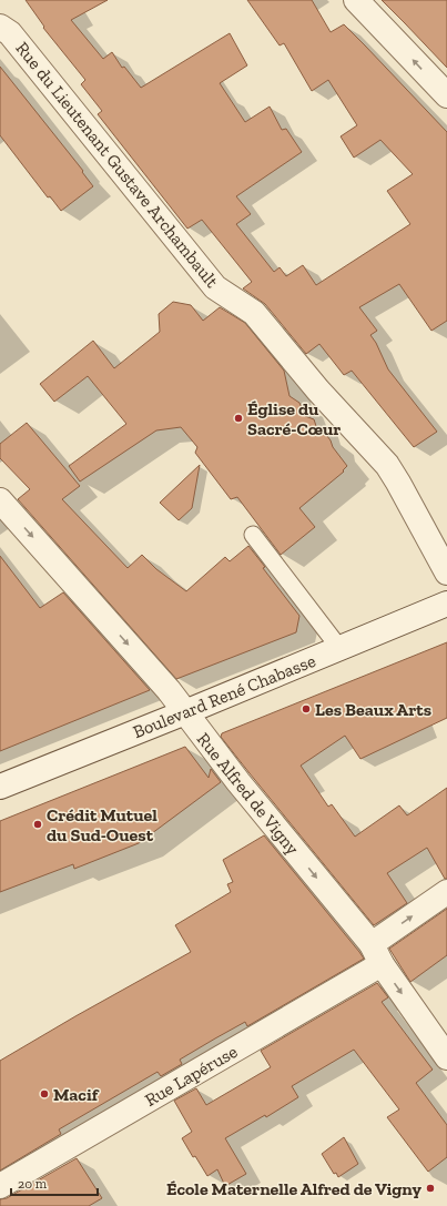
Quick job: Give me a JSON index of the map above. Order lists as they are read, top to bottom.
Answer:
{
  "streets": {
    "street": [
      "Rue du Lieutenant Gustave Archambault",
      "Boulevard René Chabasse",
      "Rue Alfred de Vigny",
      "Rue Lapéruse"
    ]
  },
  "crossings": [
    ["Boulevard René Chabasse", "Rue Alfred de Vigny"],
    ["Rue Alfred de Vigny", "Rue Lapéruse"]
  ],
  "one_way": ["Rue Alfred de Vigny"],
  "places": [
    "Église du Sacré-Cœur",
    "Les Beaux Arts",
    "Crédit Mutuel du Sud-Ouest",
    "Macif",
    "École Maternelle Alfred de Vigny"
  ],
  "scale_bar": "20 m"
}
